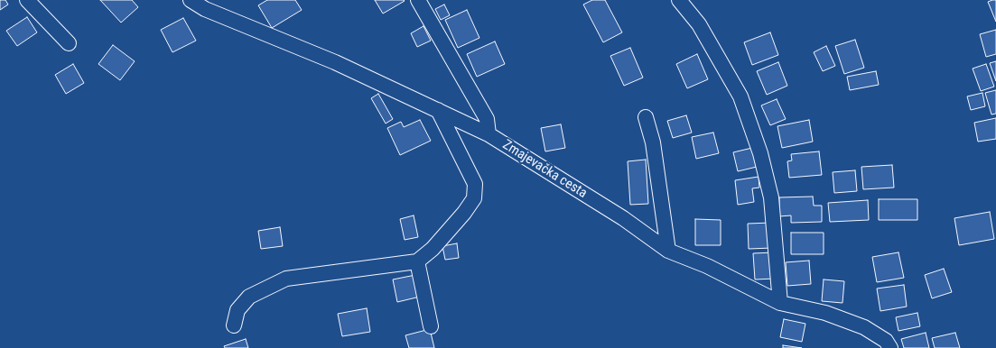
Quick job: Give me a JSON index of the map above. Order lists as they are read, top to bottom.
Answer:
{
  "streets": {
    "street": ["Zmajevačka cesta"]
  }
}
